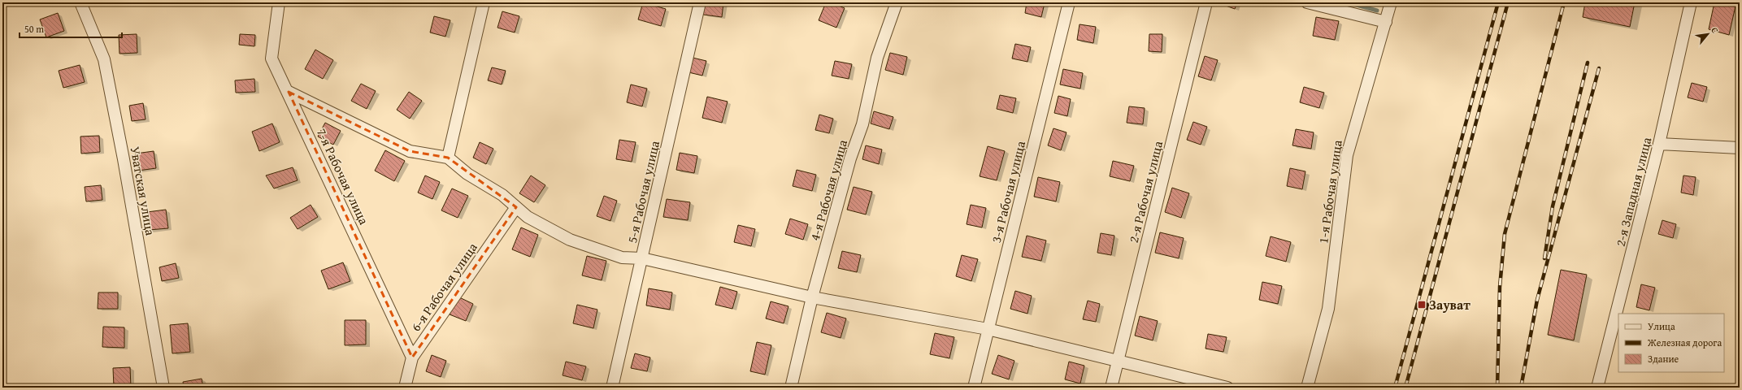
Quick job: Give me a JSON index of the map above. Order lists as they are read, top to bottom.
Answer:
{
  "streets": {
    "street": [
      "7-я Рабочая улица",
      "4-я Рабочая улица",
      "Уватская улица",
      "5-я Рабочая улица",
      "3-я Рабочая улица",
      "2-я Рабочая улица",
      "1-я Рабочая улица",
      "2-я Западная улица",
      "6-я Рабочая улица"
    ]
  },
  "crossings": [
    ["7-я Рабочая улица", "6-я Рабочая улица"]
  ],
  "places": {
    "transit": ["Зауват"]
  },
  "legend": ["Улица", "Железная дорога", "Здание"],
  "scale_bar": "50 m",
  "north": "top right"
}
